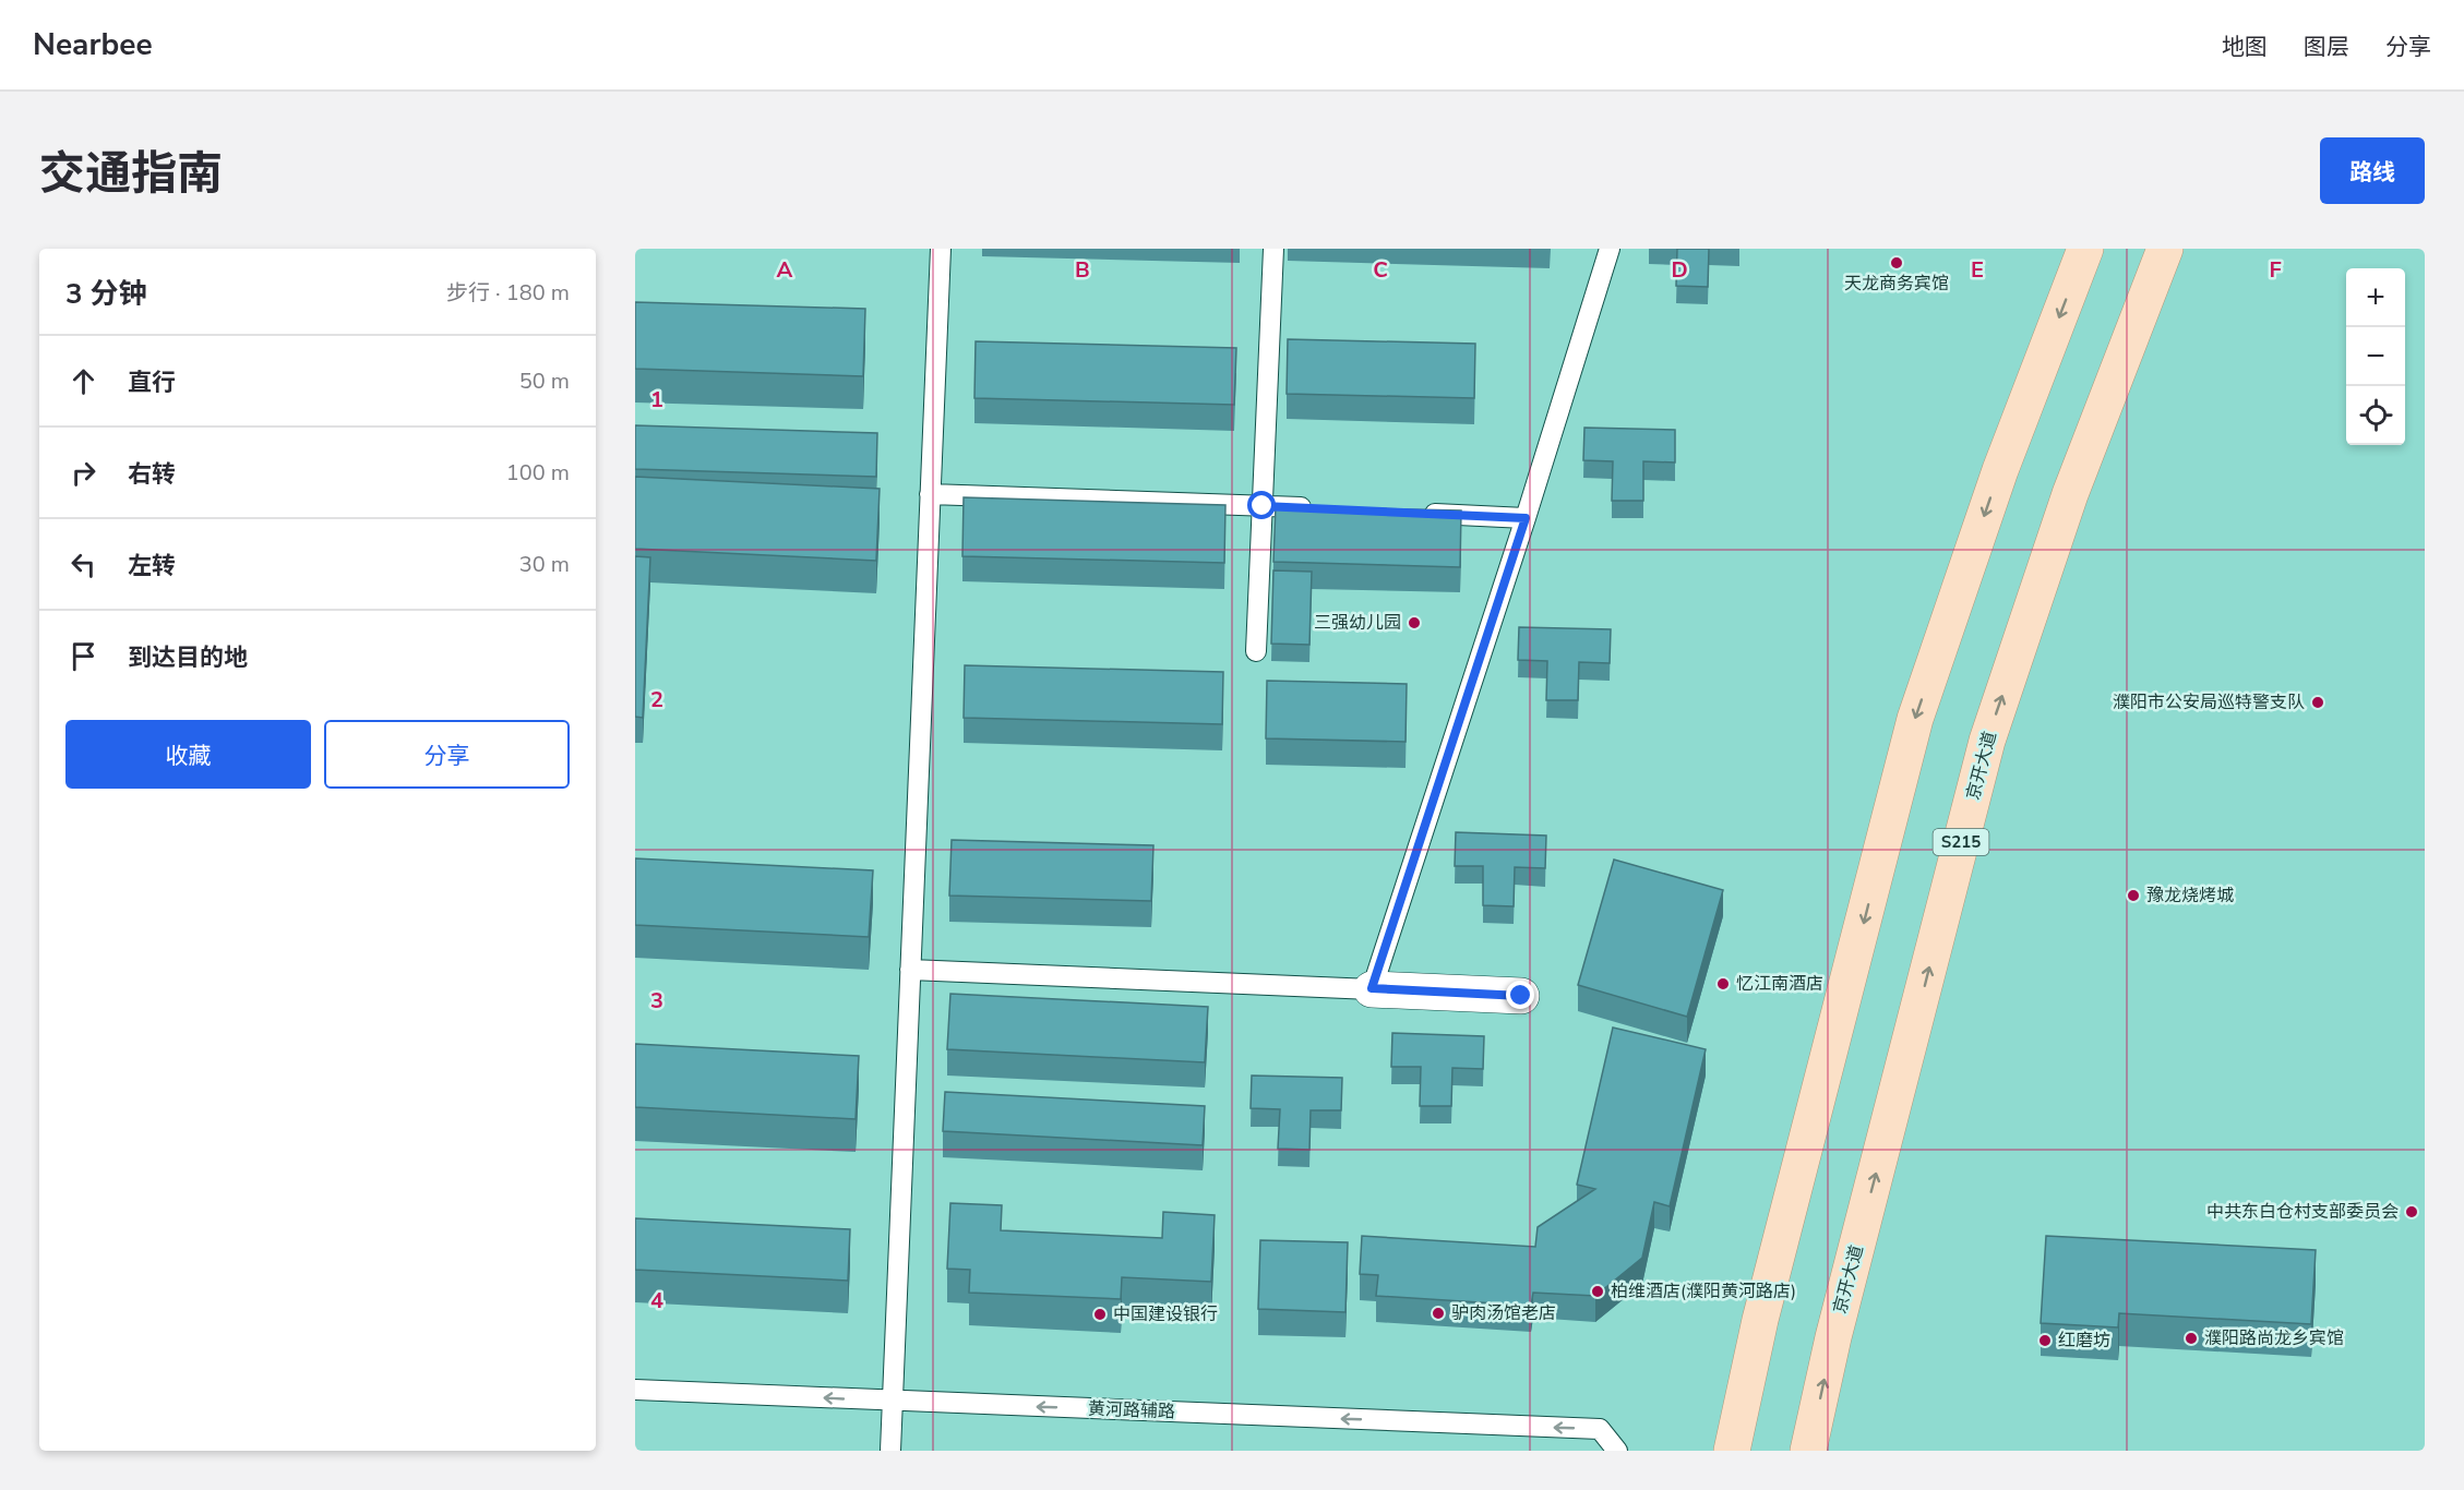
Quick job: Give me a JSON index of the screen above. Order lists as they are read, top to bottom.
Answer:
{
  "streets": {
    "main road": ["京开大道", "S215"],
    "lane": ["黄河路辅路"]
  },
  "one_way": ["黄河路辅路"],
  "places": [
    "天龙商务宾馆",
    "三强幼儿园",
    "濮阳市公安局巡特警支队",
    "豫龙烧烤城",
    "忆江南酒店",
    "中共东白仓村支部委员会",
    "柏维酒店(濮阳黄河路店)",
    "驴肉汤馆老店",
    "中国建设银行",
    "濮阳路尚龙乡宾馆",
    "红磨坊"
  ],
  "page": {
    "header": "Nearbee",
    "nav": ["地图", "图层", "分享"],
    "title": "交通指南",
    "buttons": [
      "路线",
      ["收藏", "分享"]
    ],
    "heading": ["3 分钟", "步行 · 180 m"],
    "map_buttons": ["+", "−"],
    "list": [
      ["直行", "50 m"],
      ["右转", "100 m"],
      ["左转", "30 m"],
      "到达目的地"
    ]
  },
  "grid": {
    "columns": [
      "A",
      "B",
      "C",
      "D",
      "E",
      "F"
    ],
    "rows": [
      "1",
      "2",
      "3",
      "4"
    ]
  }
}
